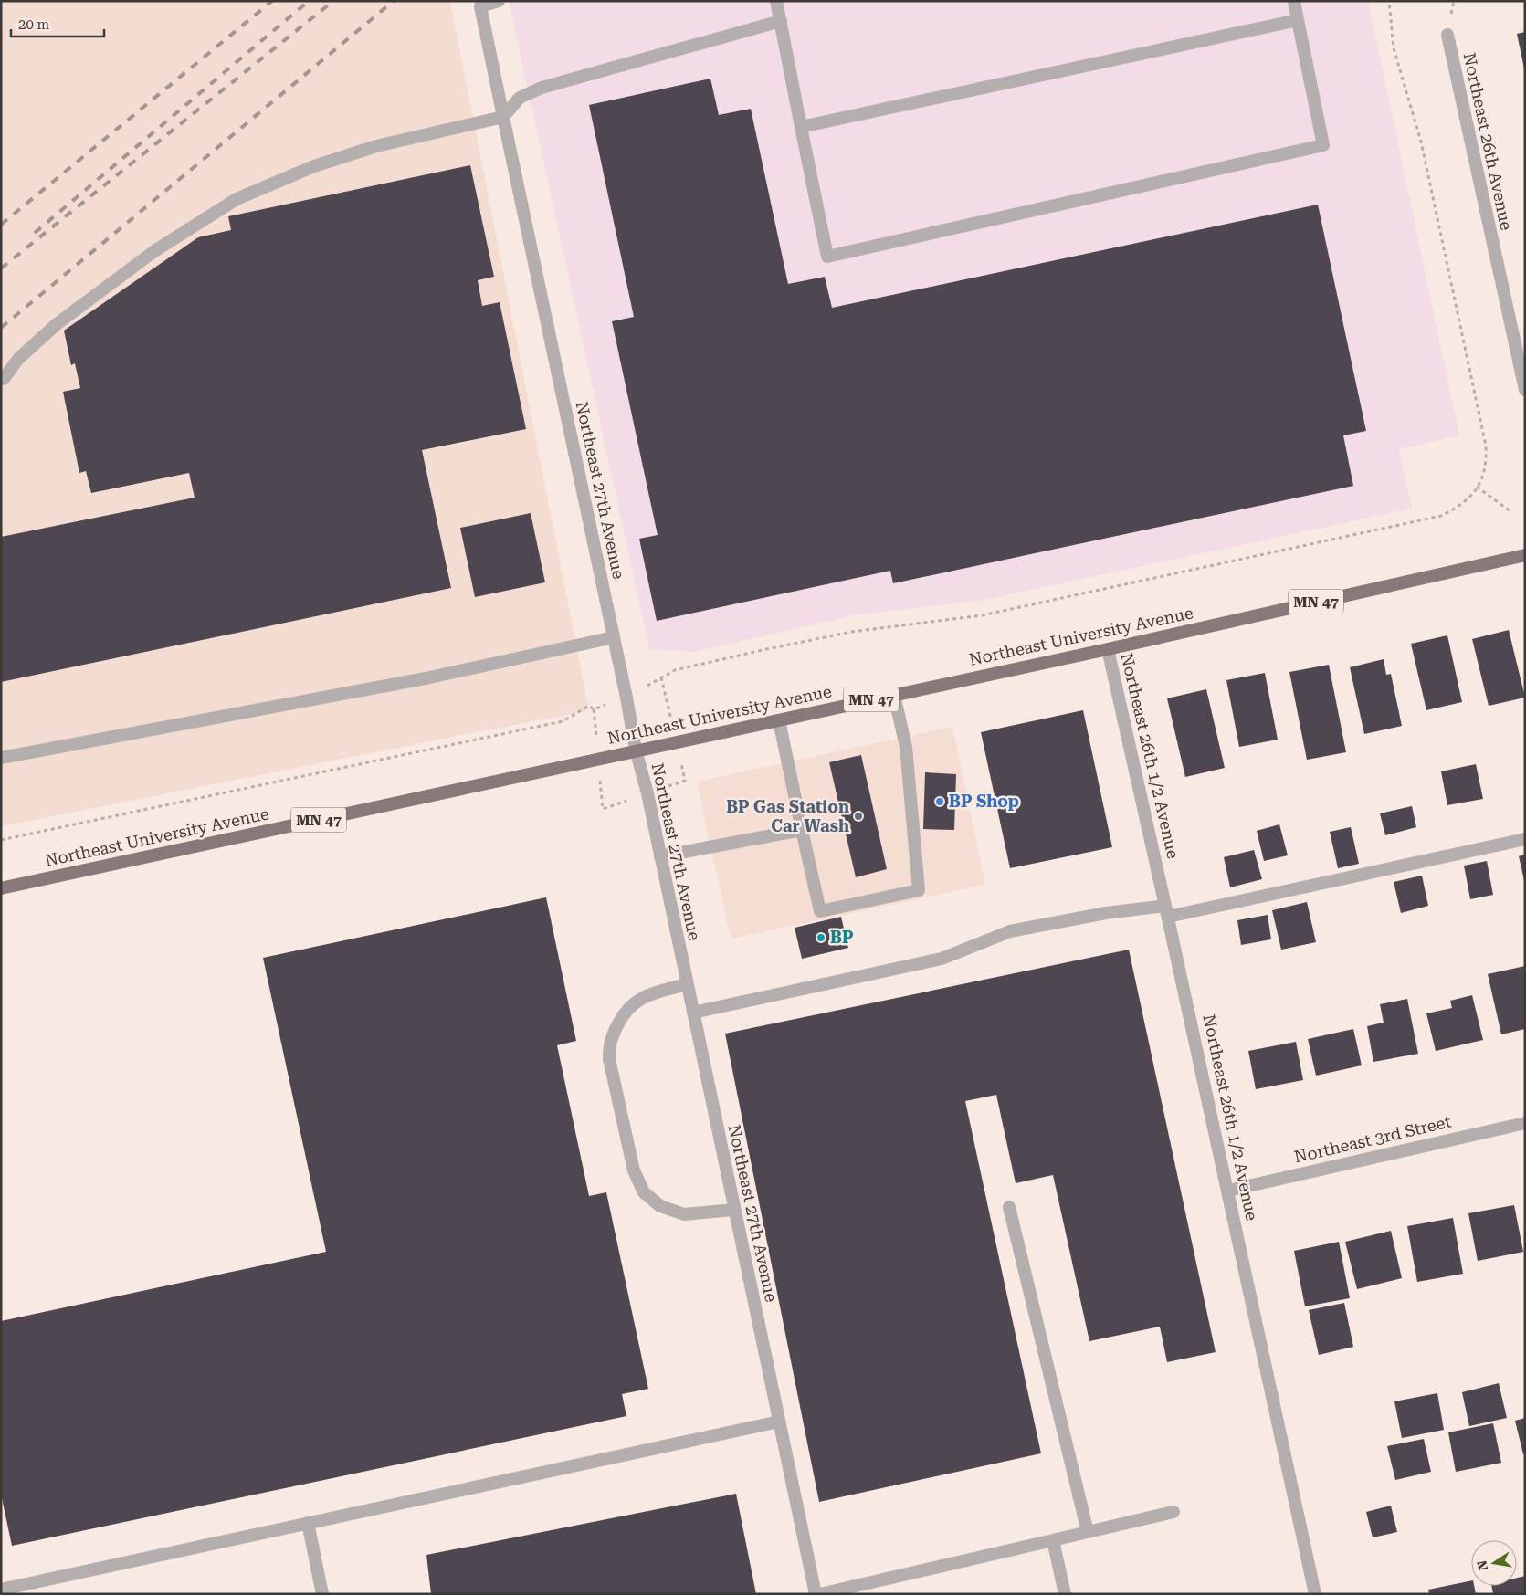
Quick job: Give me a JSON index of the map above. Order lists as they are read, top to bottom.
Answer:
{
  "streets": {
    "main road": ["MN 47", "Northeast University Avenue"],
    "street": [
      "Northeast 26th Avenue",
      "Northeast 27th Avenue",
      "Northeast 26th 1/2 Avenue",
      "Northeast 3rd Street"
    ]
  },
  "crossings": [
    ["Northeast 27th Avenue", "Northeast University Avenue"],
    ["Northeast University Avenue", "Northeast 26th 1/2 Avenue"],
    ["Northeast 26th 1/2 Avenue", "Northeast 3rd Street"]
  ],
  "places": ["BP Shop", "BP Gas Station Car Wash", "BP"],
  "scale_bar": "20 m",
  "north": "left"
}
